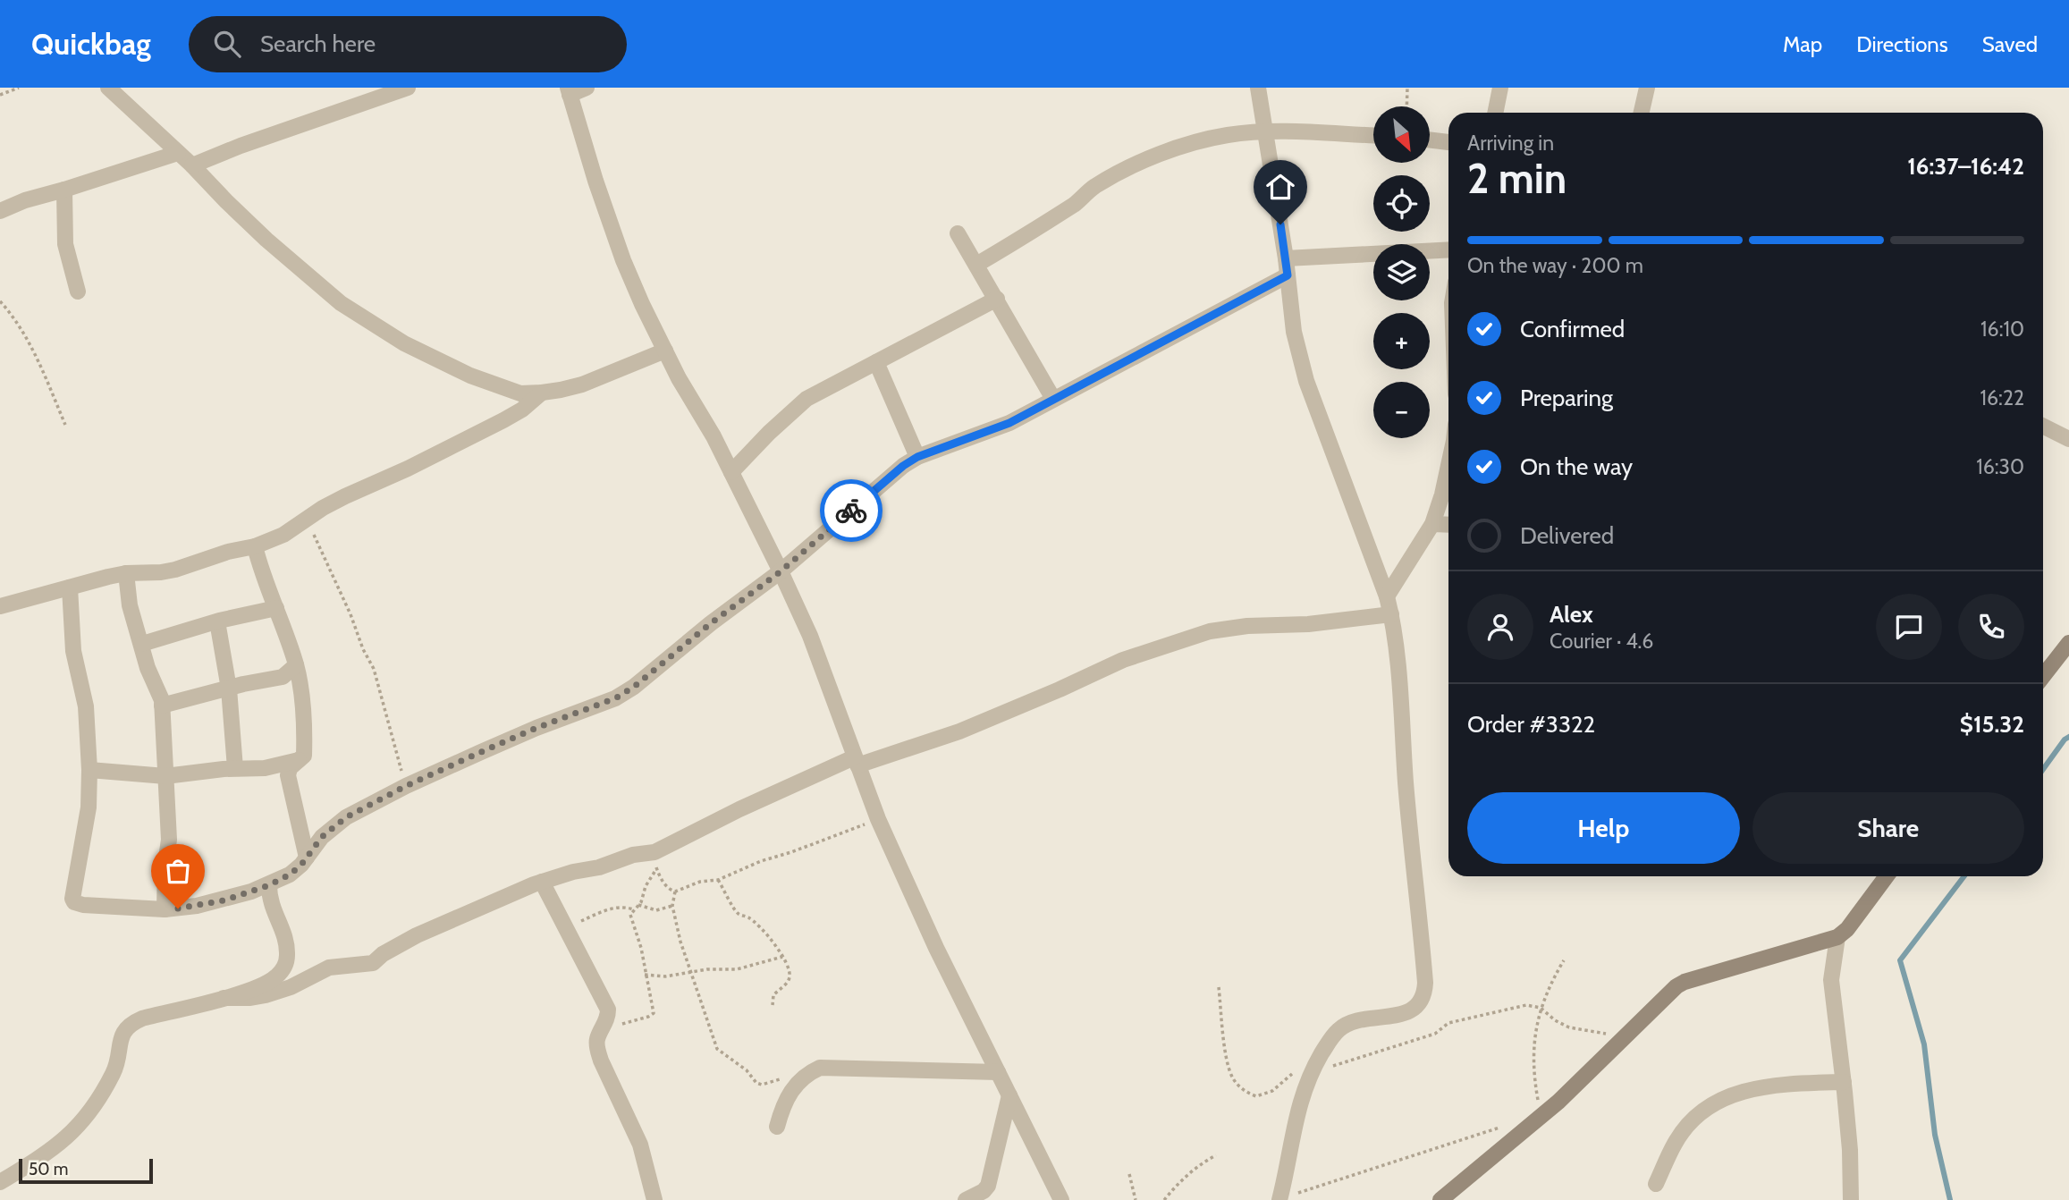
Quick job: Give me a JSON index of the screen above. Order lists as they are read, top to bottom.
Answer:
{
  "scale_bar": "50 m",
  "north": "bottom right",
  "page": {
    "header": "Quickbag",
    "search": "Search here",
    "nav": ["Map", "Directions", "Saved"],
    "map_buttons": ["+", "−"],
    "heading": ["2 min", "Arriving in", "16:37–16:42"],
    "panel": [
      "Alex",
      "Courier · 4.6",
      "Order #3322",
      "$15.32"
    ],
    "bar": "On the way · 200 m",
    "list": [
      ["Confirmed", "16:10"],
      ["Preparing", "16:22"],
      ["On the way", "16:30"],
      "Delivered"
    ],
    "buttons": ["Help", "Share"],
    "scale": "50 m"
  }
}
